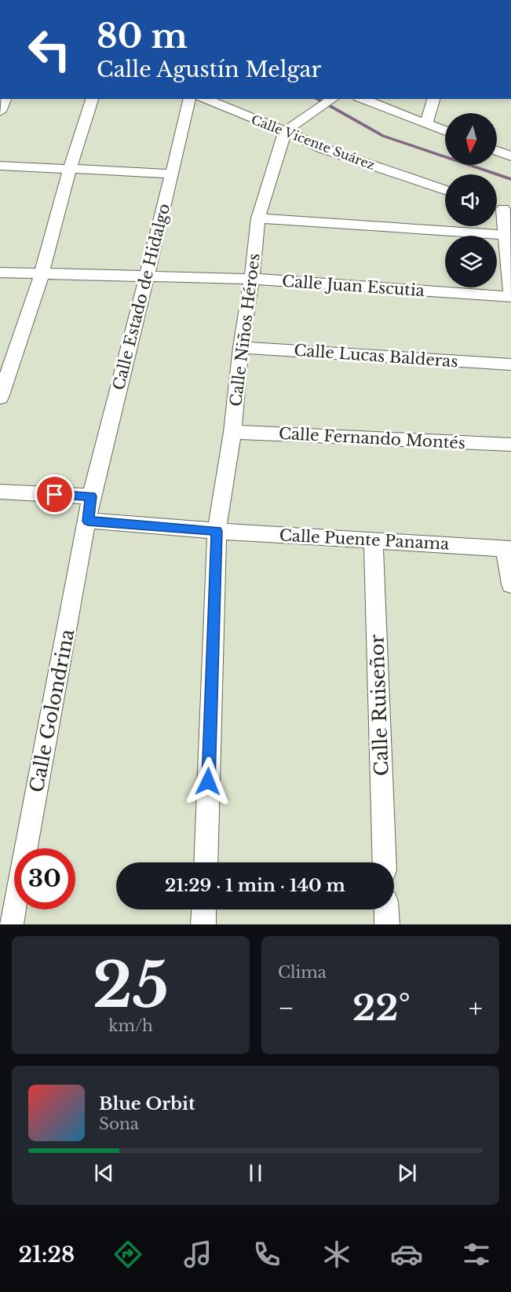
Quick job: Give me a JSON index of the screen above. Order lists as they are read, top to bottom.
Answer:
{
  "streets": {
    "street": [
      "Calle Vicente Suárez",
      "Calle Juan Escutia",
      "Calle Estado de Hidalgo",
      "Calle Niños Héroes",
      "Calle Lucas Balderas",
      "Calle Fernando Montés",
      "Calle Puente Panama",
      "Calle Ruiseñor",
      "Calle Golondrina"
    ]
  },
  "crossings": [
    ["Calle Vicente Suárez", "Calle Niños Héroes"],
    ["Calle Juan Escutia", "Calle Estado de Hidalgo"],
    ["Calle Juan Escutia", "Calle Niños Héroes"],
    ["Calle Estado de Hidalgo", "Calle Golondrina"],
    ["Calle Niños Héroes", "Calle Lucas Balderas"],
    ["Calle Niños Héroes", "Calle Fernando Montés"],
    ["Calle Niños Héroes", "Calle Puente Panama"],
    ["Calle Puente Panama", "Calle Ruiseñor"],
    ["Calle Puente Panama", "Calle Golondrina"]
  ],
  "north": "bottom",
  "page": {
    "turn": ["80 m", "Calle Agustín Melgar"],
    "limit": "30",
    "trip": "21:29 · 1 min · 140 m",
    "tile": [
      ["25", "km/h"],
      "Clima"
    ],
    "heat": ["−", "22°", "+"],
    "song": ["Blue Orbit", "Sona"],
    "tabs": "21:28"
  }
}
